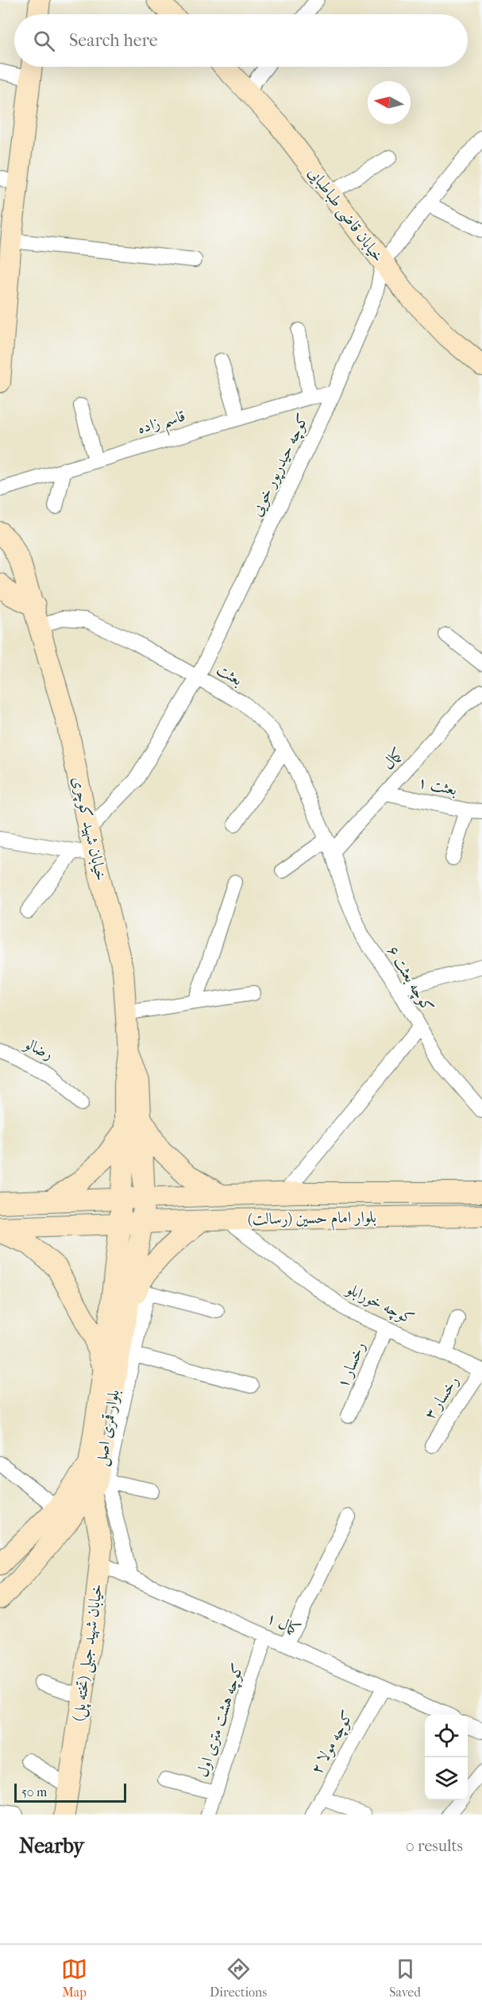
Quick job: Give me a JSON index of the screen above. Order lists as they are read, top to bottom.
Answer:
{
  "streets": {
    "main road": [
      "خیابان قاضی طباطبایی",
      "خیابان شهید کوچری",
      "بلوار امام حسین (رسالت)",
      "بلوار قمری اصل",
      "خیابان شهید جبلی (تخته پل)"
    ],
    "street": [
      "قاسم زاده",
      "کوچه حیدرپور خویی",
      "بعثت",
      "کمال",
      "بعثت ۱",
      "کوچه بعثت ۶",
      "رضالو",
      "کوچه خورابلو",
      "رخسار ۱",
      "رخسار ۳",
      "کمال ۱",
      "کوچه هشت متری اول",
      "کوچه مولا ۲"
    ]
  },
  "crossings": [
    ["خیابان قاضی طباطبایی", "کوچه حیدرپور خویی"],
    ["قاسم زاده", "کوچه حیدرپور خویی"],
    ["کوچه حیدرپور خویی", "بعثت"],
    ["کوچه حیدرپور خویی", "خیابان شهید کوچری"],
    ["بعثت", "کمال"],
    ["بعثت", "خیابان شهید کوچری"],
    ["بعثت", "کوچه بعثت ۶"],
    ["کمال", "بعثت ۱"],
    ["کمال", "کوچه بعثت ۶"],
    ["خیابان شهید کوچری", "بلوار امام حسین (رسالت)"],
    ["خیابان شهید کوچری", "بلوار قمری اصل"],
    ["بلوار امام حسین (رسالت)", "کوچه خورابلو"],
    ["بلوار امام حسین (رسالت)", "بلوار قمری اصل"],
    ["کوچه خورابلو", "رخسار ۱"],
    ["کوچه خورابلو", "رخسار ۳"],
    ["بلوار قمری اصل", "خیابان شهید جبلی (تخته پل)"],
    ["کمال ۱", "خیابان شهید جبلی (تخته پل)"],
    ["کمال ۱", "کوچه هشت متری اول"],
    ["کمال ۱", "کوچه مولا ۲"]
  ],
  "scale_bar": "50 m",
  "north": "left",
  "page": {
    "search": "Search here",
    "scale": "50 m",
    "heading": ["Nearby", "0 results"],
    "nav": ["Map", "Directions", "Saved"]
  }
}
